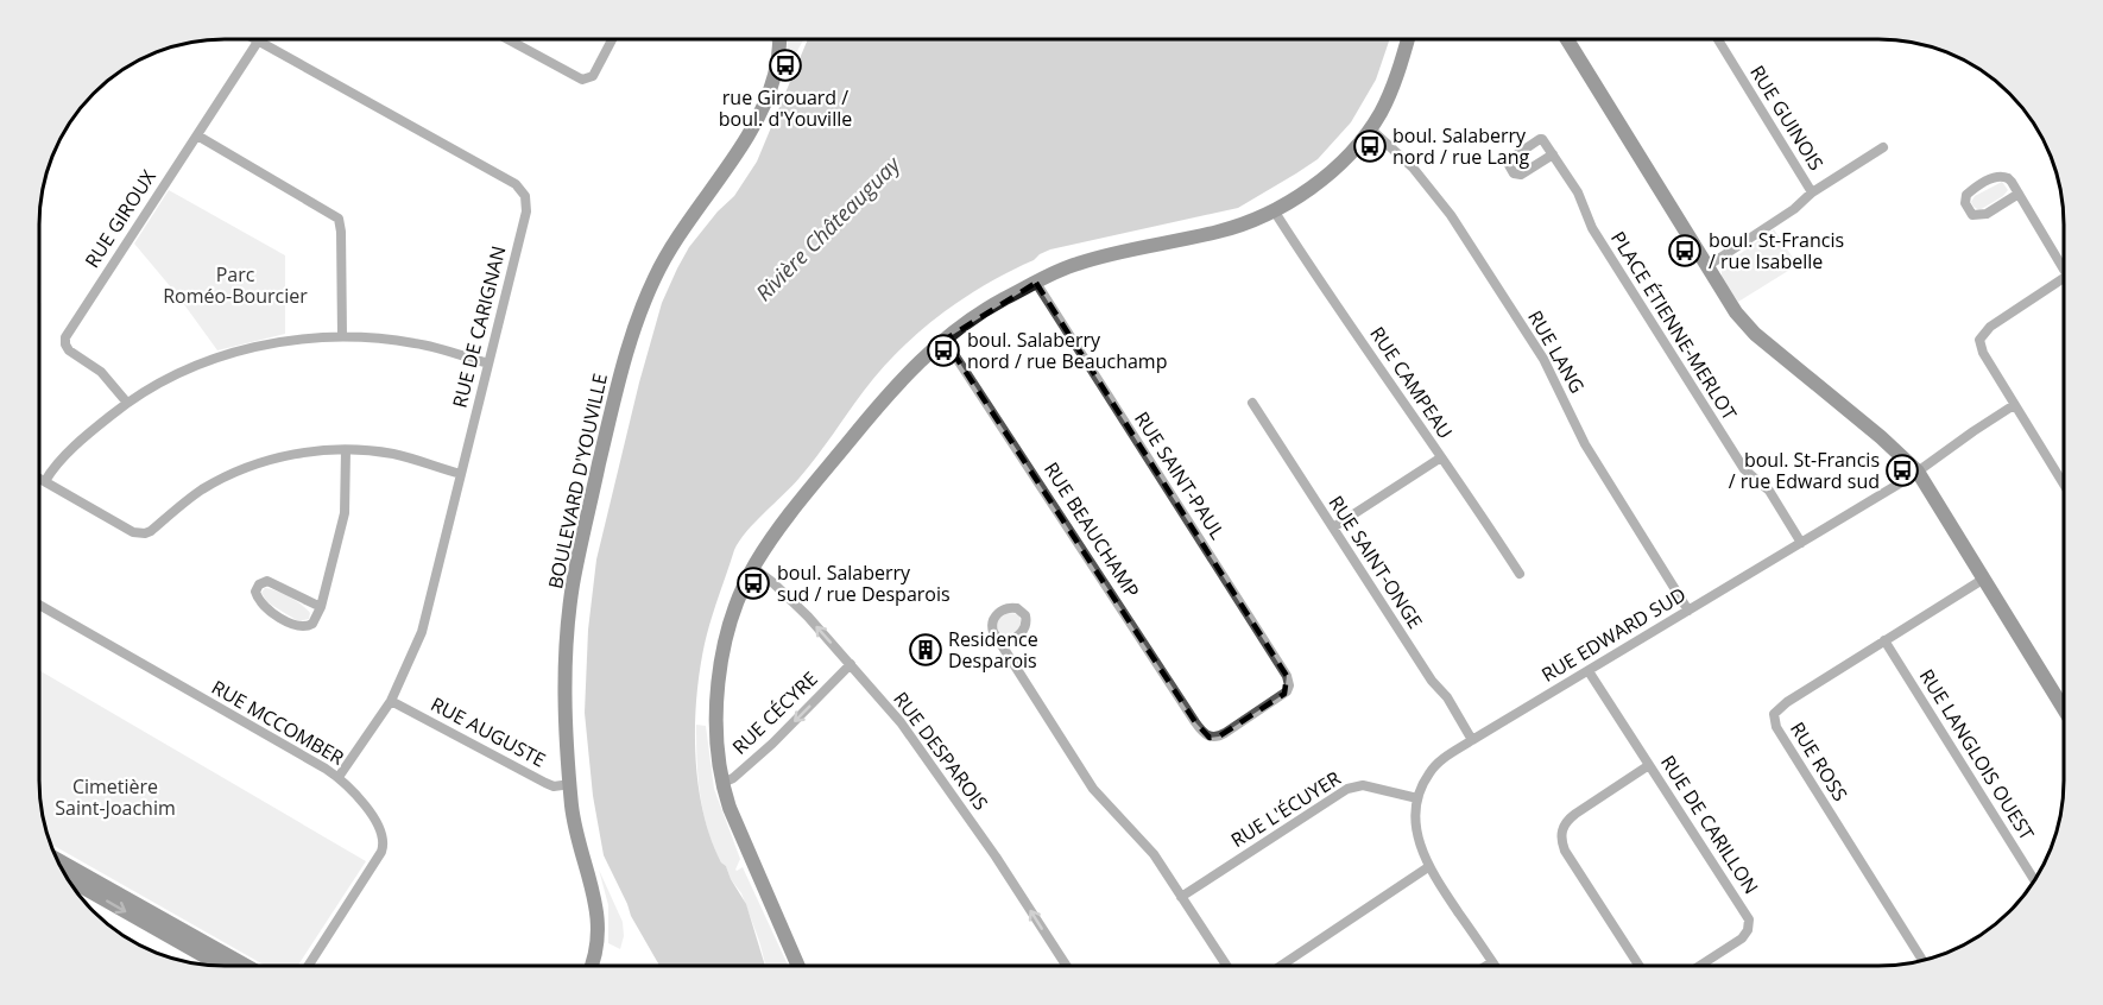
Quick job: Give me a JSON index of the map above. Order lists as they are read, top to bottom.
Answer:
{
  "streets": {
    "street": [
      "RUE GUINOIS",
      "RUE GIROUX",
      "PLACE ÉTIENNE-MERLOT",
      "RUE DE CARIGNAN",
      "RUE LANG",
      "RUE CAMPEAU",
      "RUE SAINT-PAUL",
      "BOULEVARD D'YOUVILLE",
      "RUE BEAUCHAMP",
      "RUE SAINT-ONGE",
      "RUE EDWARD SUD",
      "RUE CÉCYRE",
      "RUE MCCOMBER",
      "RUE AUGUSTE",
      "RUE DESPAROIS",
      "RUE LANGLOIS OUEST",
      "RUE ROSS",
      "RUE L'ÉCUYER",
      "RUE DE CARILLON"
    ]
  },
  "crossings": [
    ["RUE GIROUX", "RUE DE CARIGNAN"],
    ["PLACE ÉTIENNE-MERLOT", "RUE EDWARD SUD"],
    ["RUE DE CARIGNAN", "RUE MCCOMBER"],
    ["RUE DE CARIGNAN", "RUE AUGUSTE"],
    ["RUE LANG", "RUE EDWARD SUD"],
    ["RUE SAINT-PAUL", "RUE BEAUCHAMP"],
    ["BOULEVARD D'YOUVILLE", "RUE AUGUSTE"],
    ["RUE SAINT-ONGE", "RUE EDWARD SUD"],
    ["RUE EDWARD SUD", "RUE L'ÉCUYER"],
    ["RUE EDWARD SUD", "RUE DE CARILLON"],
    ["RUE CÉCYRE", "RUE DESPAROIS"],
    ["RUE LANGLOIS OUEST", "RUE ROSS"]
  ],
  "one_way": ["RUE CÉCYRE", "RUE DESPAROIS"],
  "water": ["Rivière Châteauguay"],
  "parks": ["Parc Roméo-Bourcier", "Cimetière Saint-Joachim"],
  "places": {
    "bus stop": [
      "rue Girouard / boul. d'Youville",
      "boul. Salaberry nord / rue Lang",
      "boul. St-Francis / rue Isabelle",
      "boul. Salaberry nord / rue Beauchamp",
      "boul. St-Francis / rue Edward sud",
      "boul. Salaberry sud / rue Desparois"
    ],
    "building": ["Residence Desparois"]
  }
}
